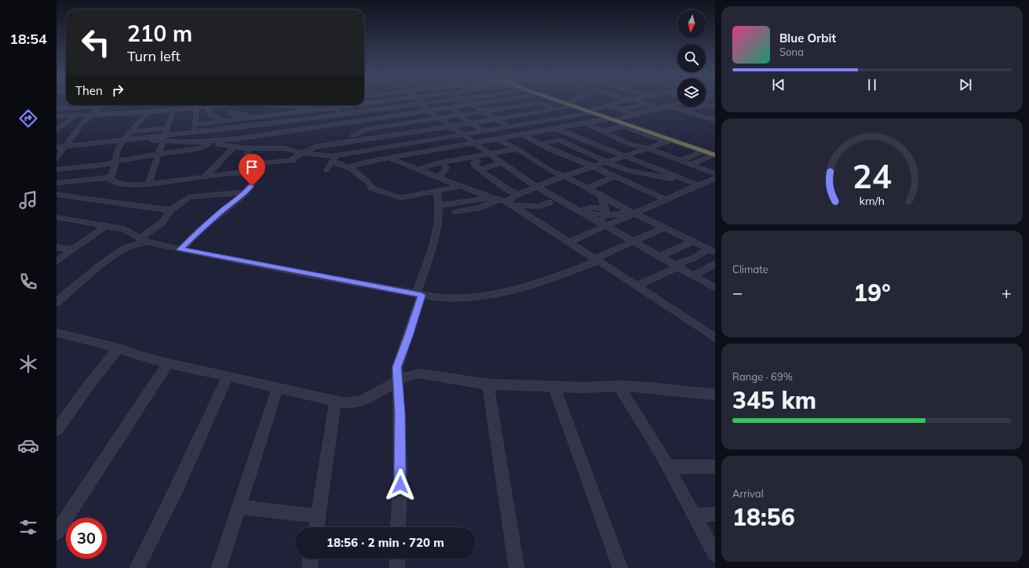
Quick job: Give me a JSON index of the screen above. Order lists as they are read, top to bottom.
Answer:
{
  "north": "bottom",
  "page": {
    "tabs": "18:54",
    "turn": ["210 m", "Turn left"],
    "song": ["Blue Orbit", "Sona"],
    "then": "Then",
    "tile": [
      "Climate",
      ["Range · 69%", "345 km"],
      ["Arrival", "18:56"]
    ],
    "heat": ["−", "19°", "+"],
    "limit": "30",
    "trip": "18:56 · 2 min · 720 m",
    "gauge": ["24", "km/h"]
  }
}
